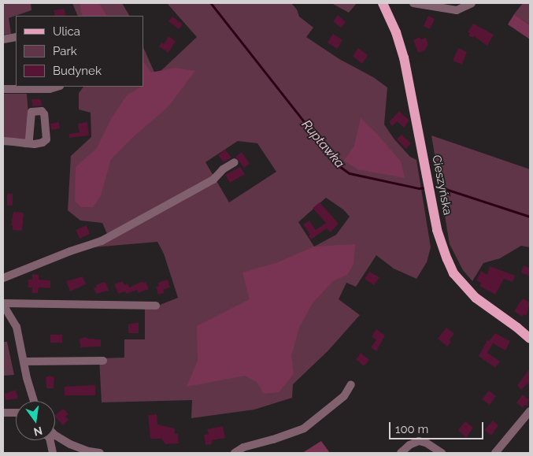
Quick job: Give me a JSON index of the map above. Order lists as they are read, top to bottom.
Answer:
{
  "streets": {
    "main road": ["Cieszyńska"]
  },
  "water": ["Ruptawka"],
  "legend": ["Ulica", "Park", "Budynek"],
  "scale_bar": "100 m",
  "north": "bottom"
}
